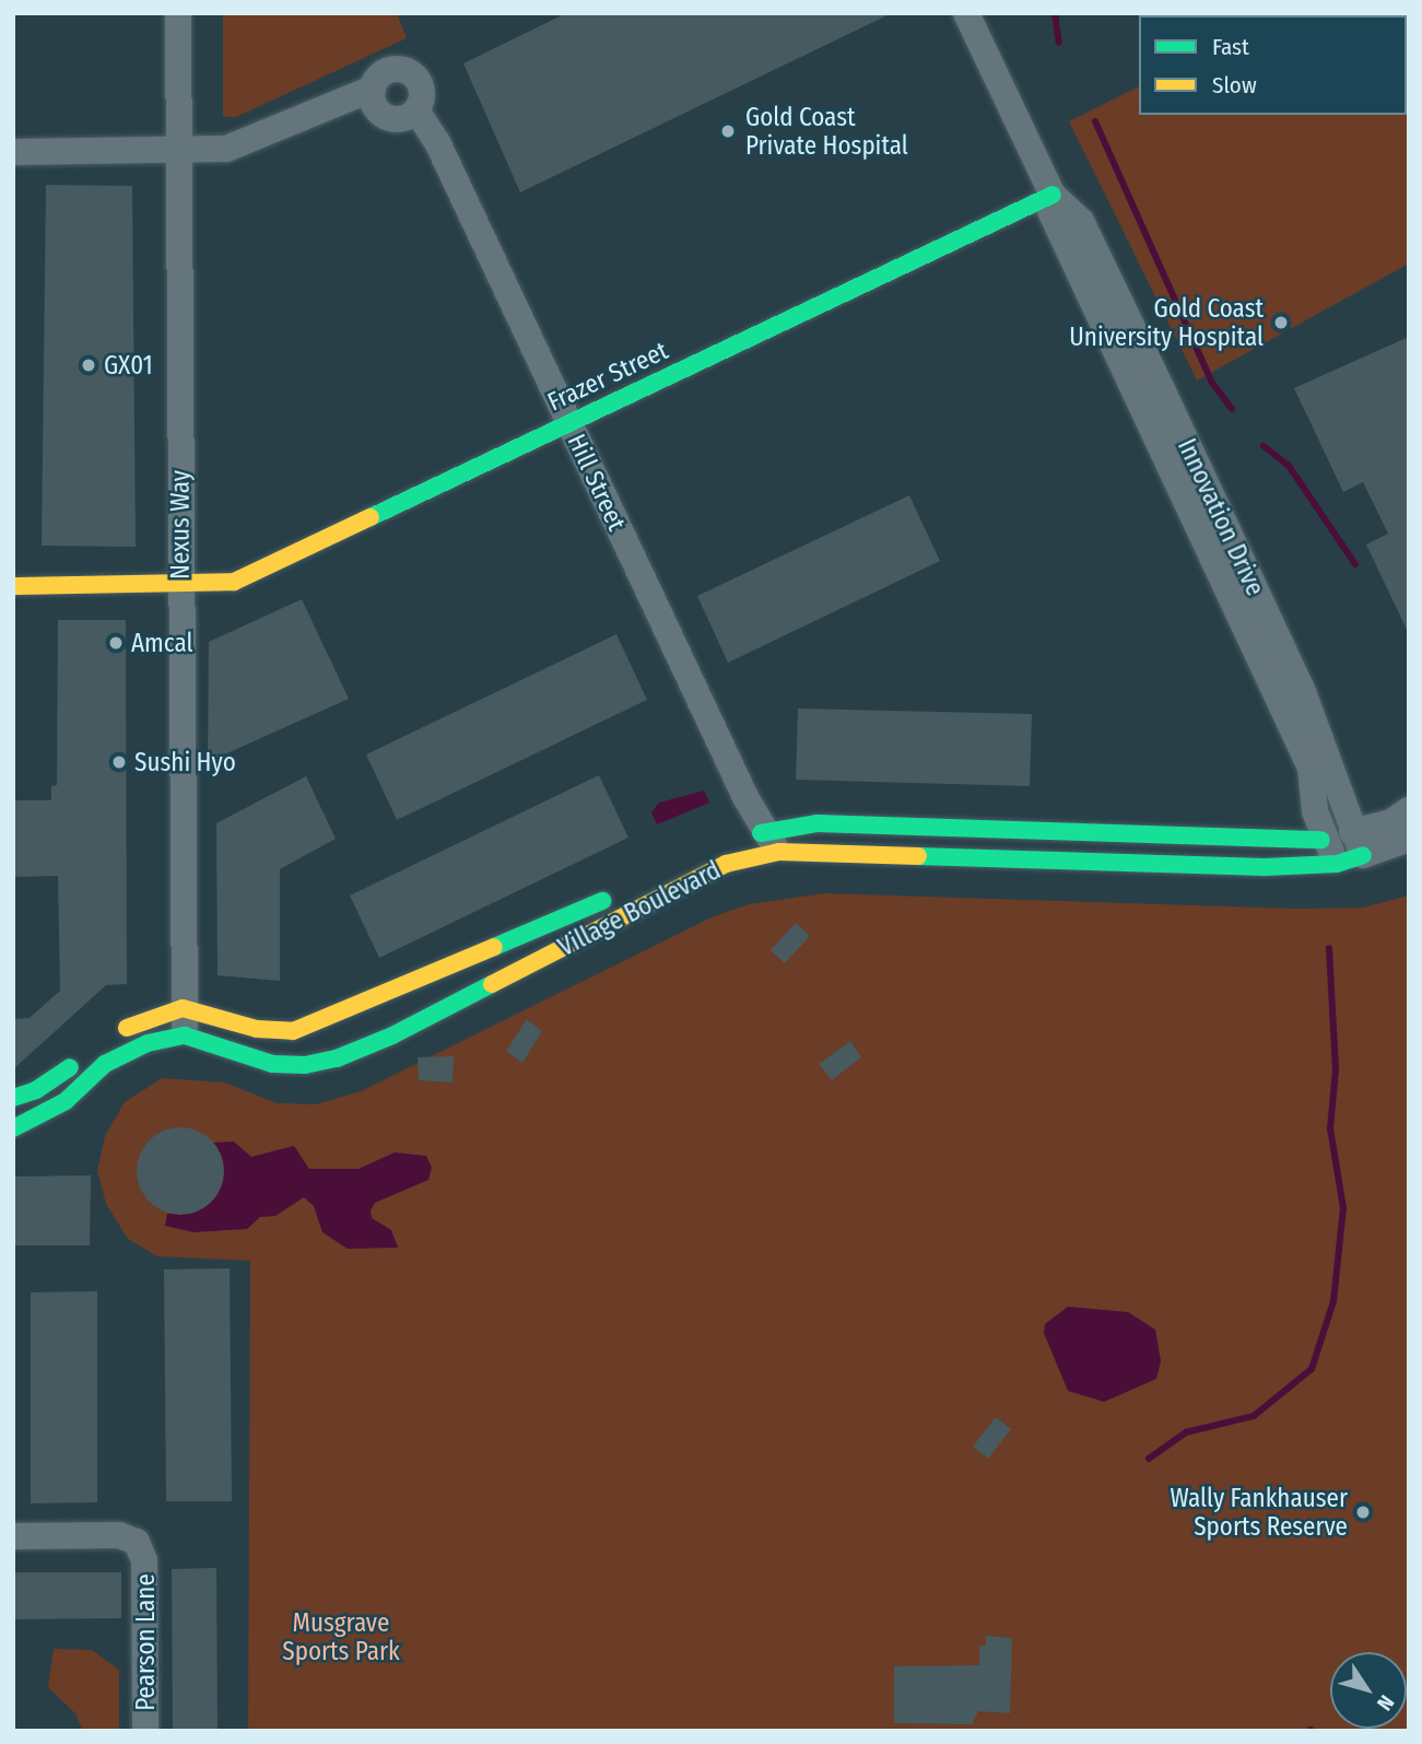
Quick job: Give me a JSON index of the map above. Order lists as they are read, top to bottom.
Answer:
{
  "streets": {
    "street": [
      "Frazer Street",
      "Hill Street",
      "Innovation Drive",
      "Nexus Way",
      "Village Boulevard",
      "Pearson Lane"
    ]
  },
  "crossings": [
    ["Frazer Street", "Hill Street"],
    ["Frazer Street", "Innovation Drive"],
    ["Frazer Street", "Nexus Way"],
    ["Hill Street", "Village Boulevard"],
    ["Innovation Drive", "Village Boulevard"],
    ["Nexus Way", "Village Boulevard"]
  ],
  "parks": ["Musgrave Sports Park"],
  "places": [
    "Gold Coast Private Hospital",
    "Gold Coast University Hospital",
    "GX01",
    "Amcal",
    "Sushi Hyo",
    "Wally Fankhauser Sports Reserve"
  ],
  "legend": ["Fast", "Slow"],
  "north": "bottom right"
}
